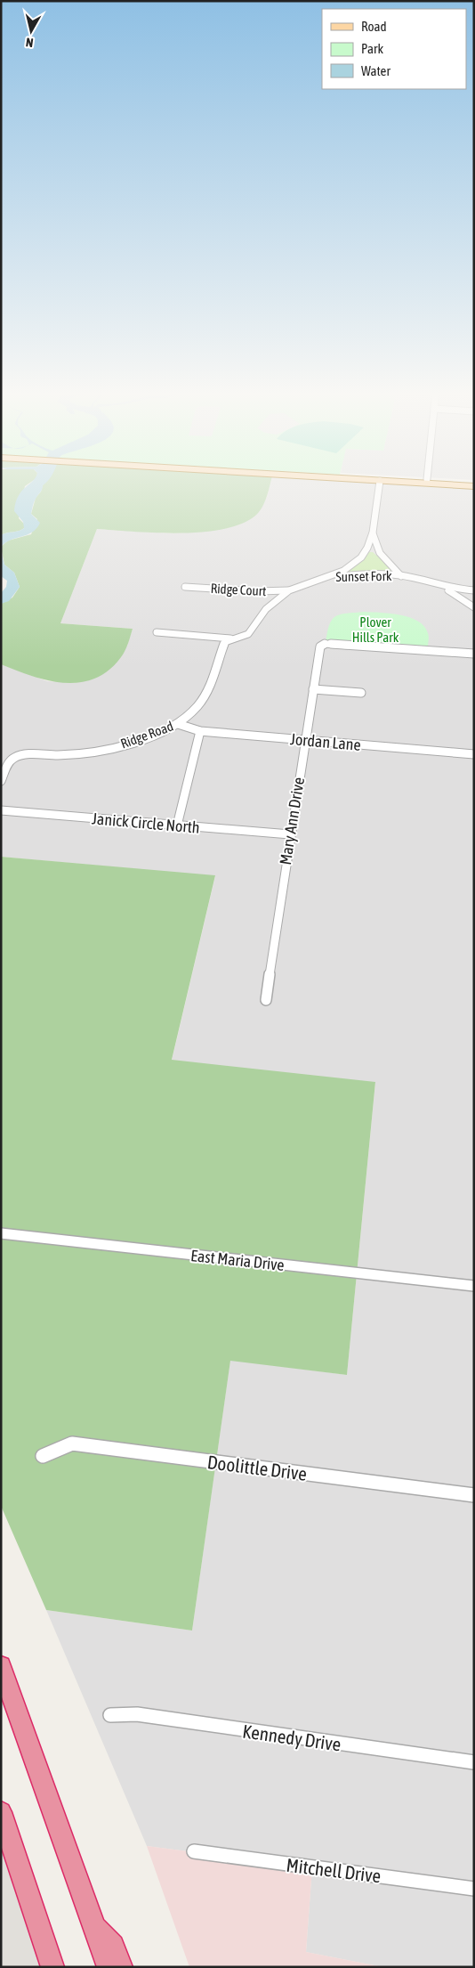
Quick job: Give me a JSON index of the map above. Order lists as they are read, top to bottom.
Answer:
{
  "streets": {
    "street": [
      "Sunset Fork",
      "Ridge Court",
      "Ridge Road",
      "Jordan Lane",
      "Mary Ann Drive",
      "Janick Circle North",
      "East Maria Drive",
      "Doolittle Drive",
      "Kennedy Drive",
      "Mitchell Drive"
    ]
  },
  "crossings": [
    ["Ridge Road", "Jordan Lane"],
    ["Jordan Lane", "Mary Ann Drive"],
    ["Mary Ann Drive", "Janick Circle North"]
  ],
  "parks": ["Plover Hills Park"],
  "legend": ["Road", "Park", "Water"],
  "north": "bottom"
}
